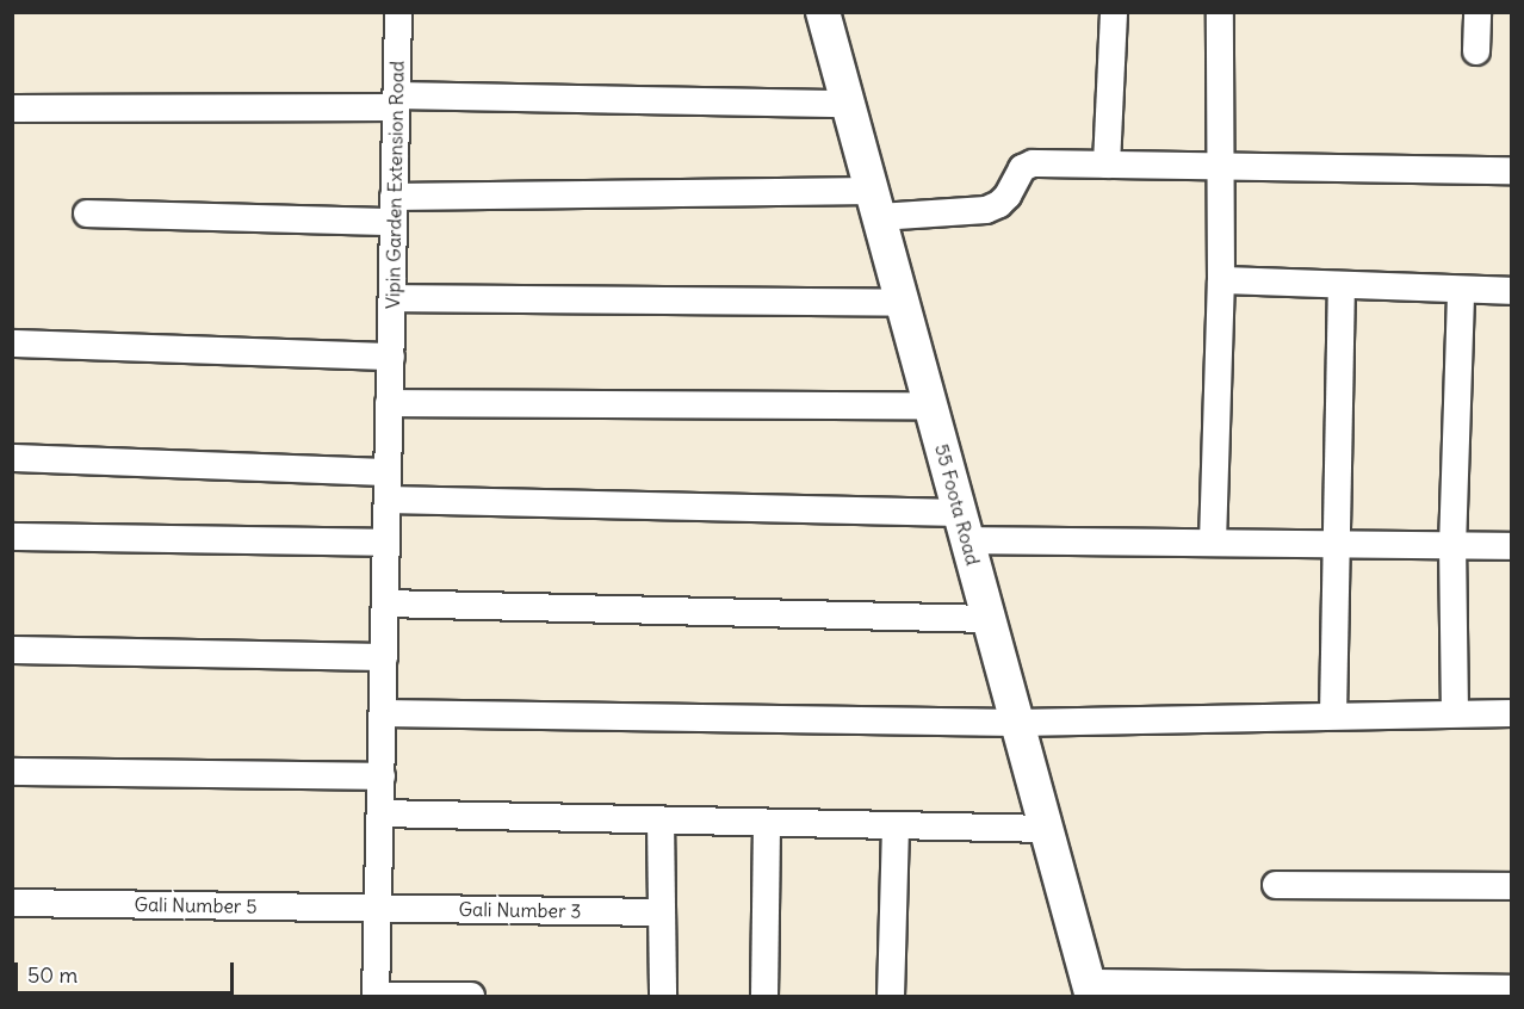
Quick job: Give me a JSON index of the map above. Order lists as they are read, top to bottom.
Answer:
{
  "streets": {
    "street": [
      "Vipin Garden Extension Road",
      "55 Foota Road",
      "Gali Number 5",
      "Gali Number 3"
    ]
  },
  "crossings": [
    ["Vipin Garden Extension Road", "Gali Number 5"],
    ["Vipin Garden Extension Road", "Gali Number 3"],
    ["Gali Number 5", "Gali Number 3"]
  ],
  "scale_bar": "50 m"
}
